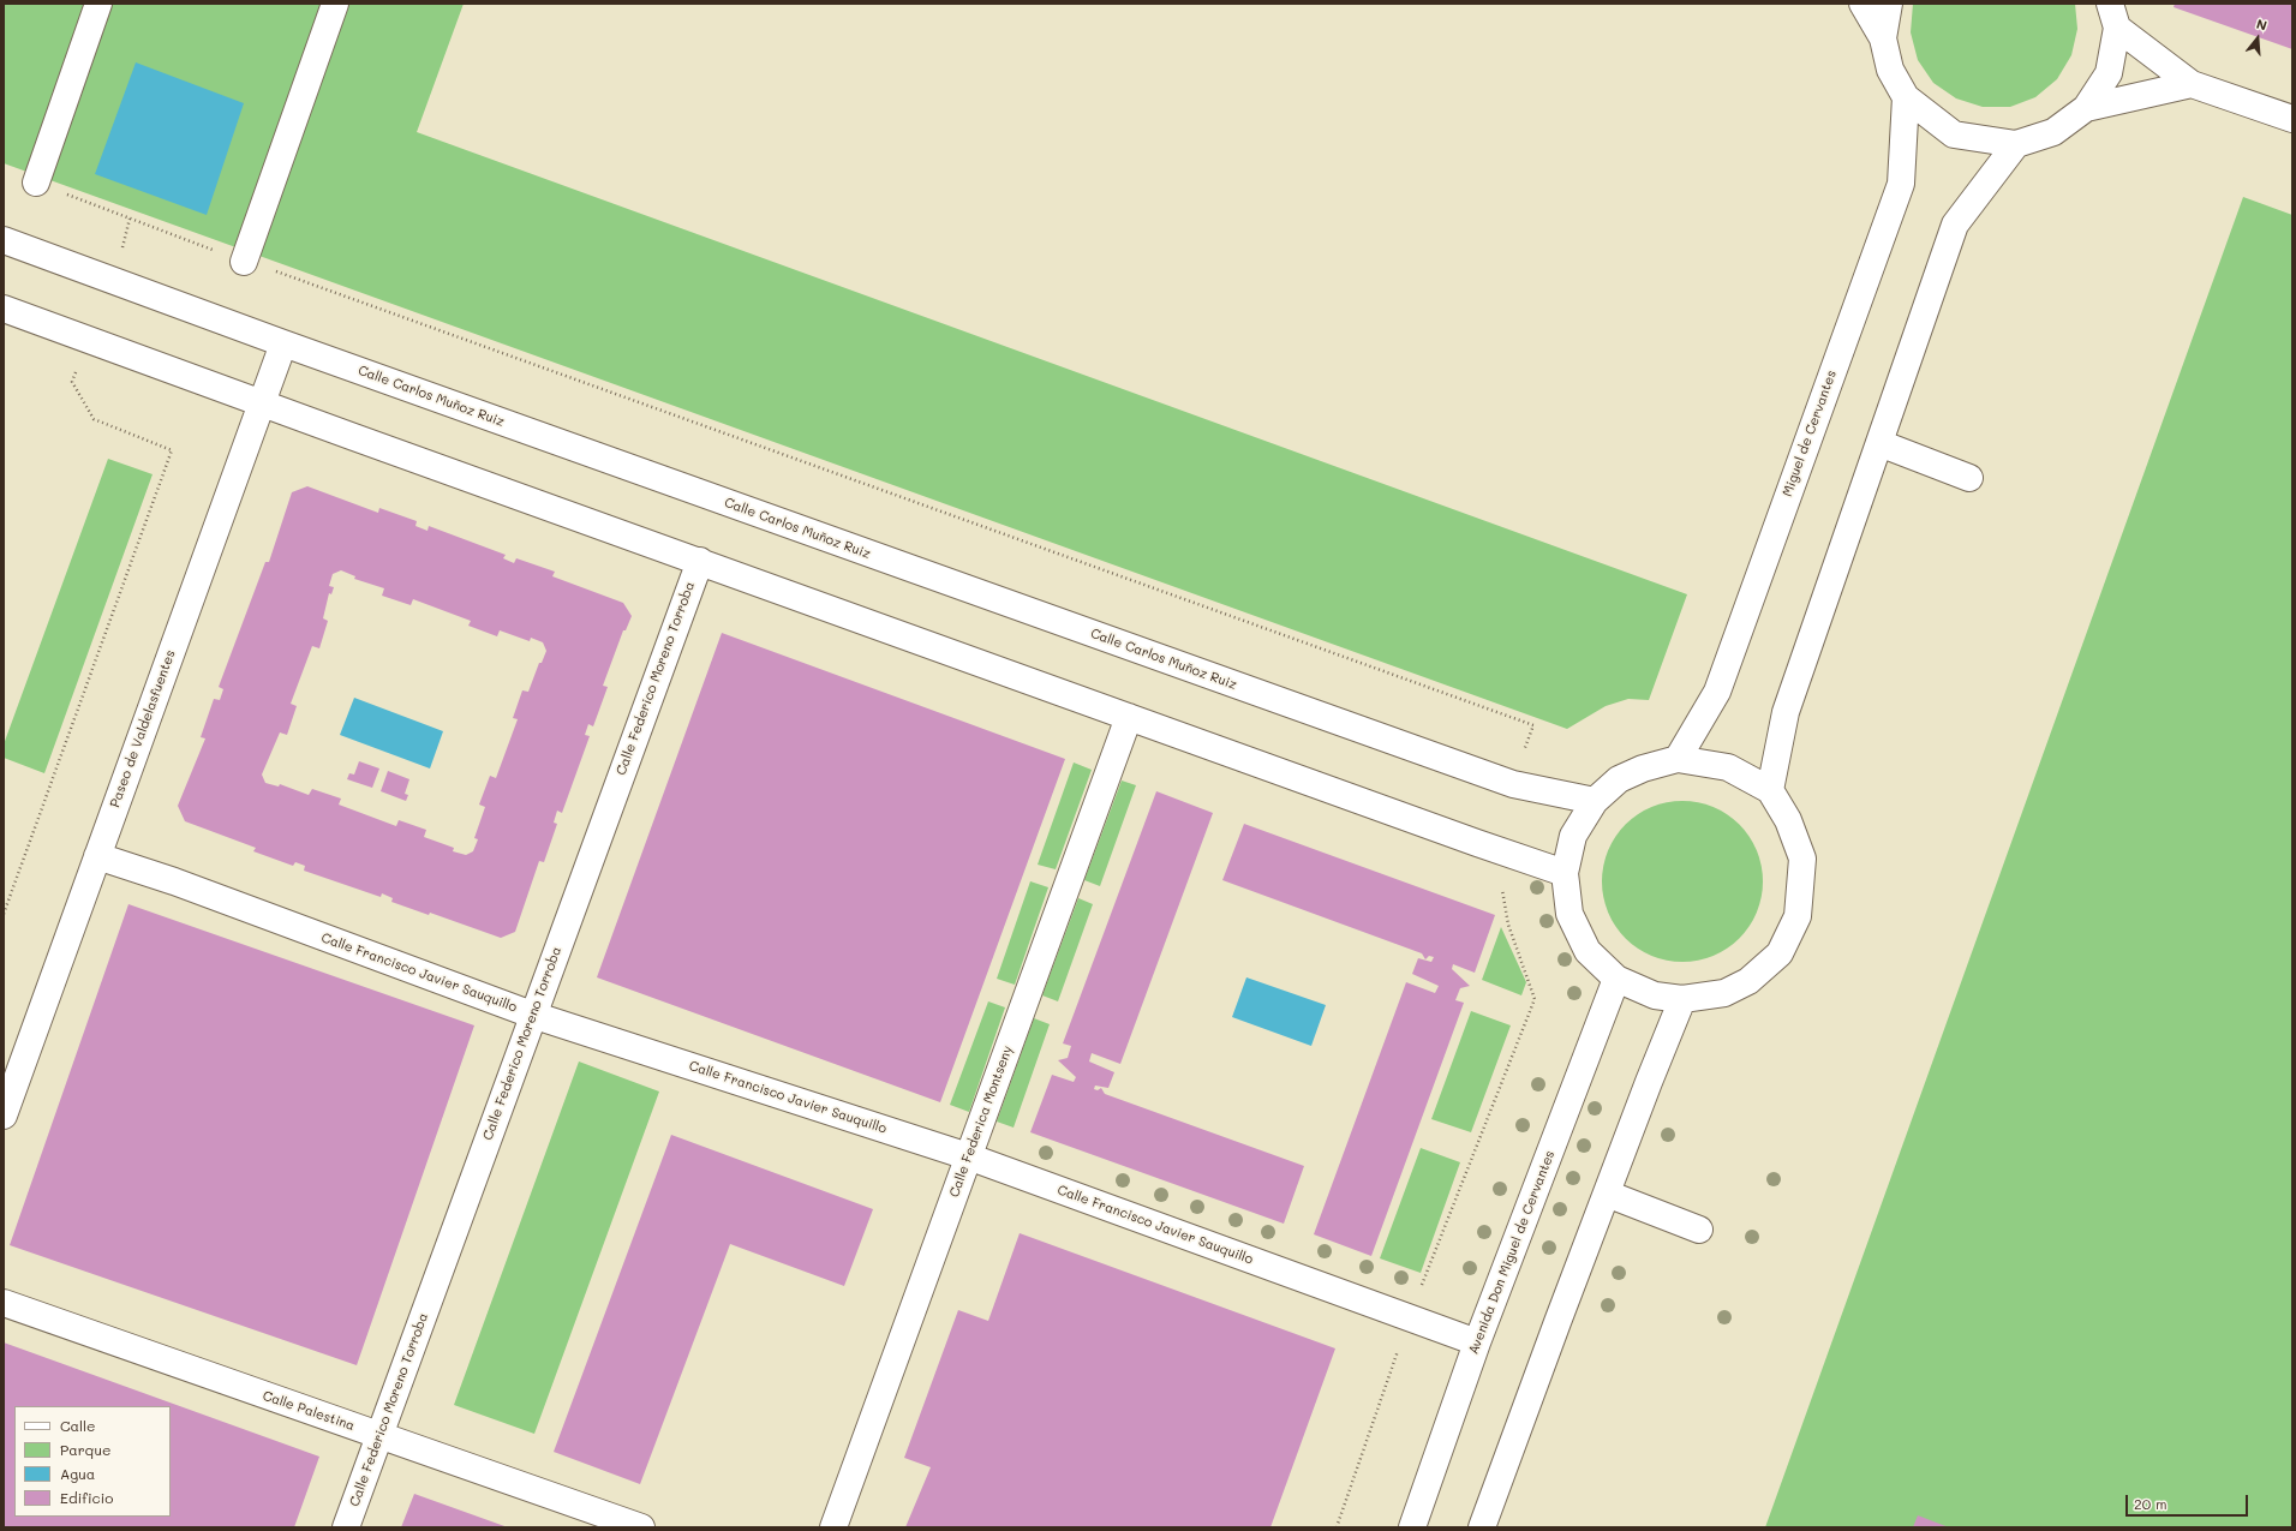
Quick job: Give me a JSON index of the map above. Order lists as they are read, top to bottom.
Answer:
{
  "streets": {
    "street": [
      "Calle Carlos Muñoz Ruiz",
      "Miguel de Cervantes",
      "Calle Federico Moreno Torroba",
      "Paseo de Valdelasfuentes",
      "Calle Francisco Javier Sauquillo",
      "Calle Federica Montseny",
      "Avenida Don Miguel de Cervantes",
      "Calle Palestina"
    ]
  },
  "crossings": [
    ["Calle Carlos Muñoz Ruiz", "Paseo de Valdelasfuentes"],
    ["Calle Federico Moreno Torroba", "Calle Francisco Javier Sauquillo"],
    ["Calle Federico Moreno Torroba", "Calle Palestina"],
    ["Paseo de Valdelasfuentes", "Calle Francisco Javier Sauquillo"],
    ["Calle Francisco Javier Sauquillo", "Calle Federica Montseny"],
    ["Calle Francisco Javier Sauquillo", "Avenida Don Miguel de Cervantes"]
  ],
  "legend": [
    "Calle",
    "Parque",
    "Agua",
    "Edificio"
  ],
  "scale_bar": "20 m",
  "north": "top"
}
